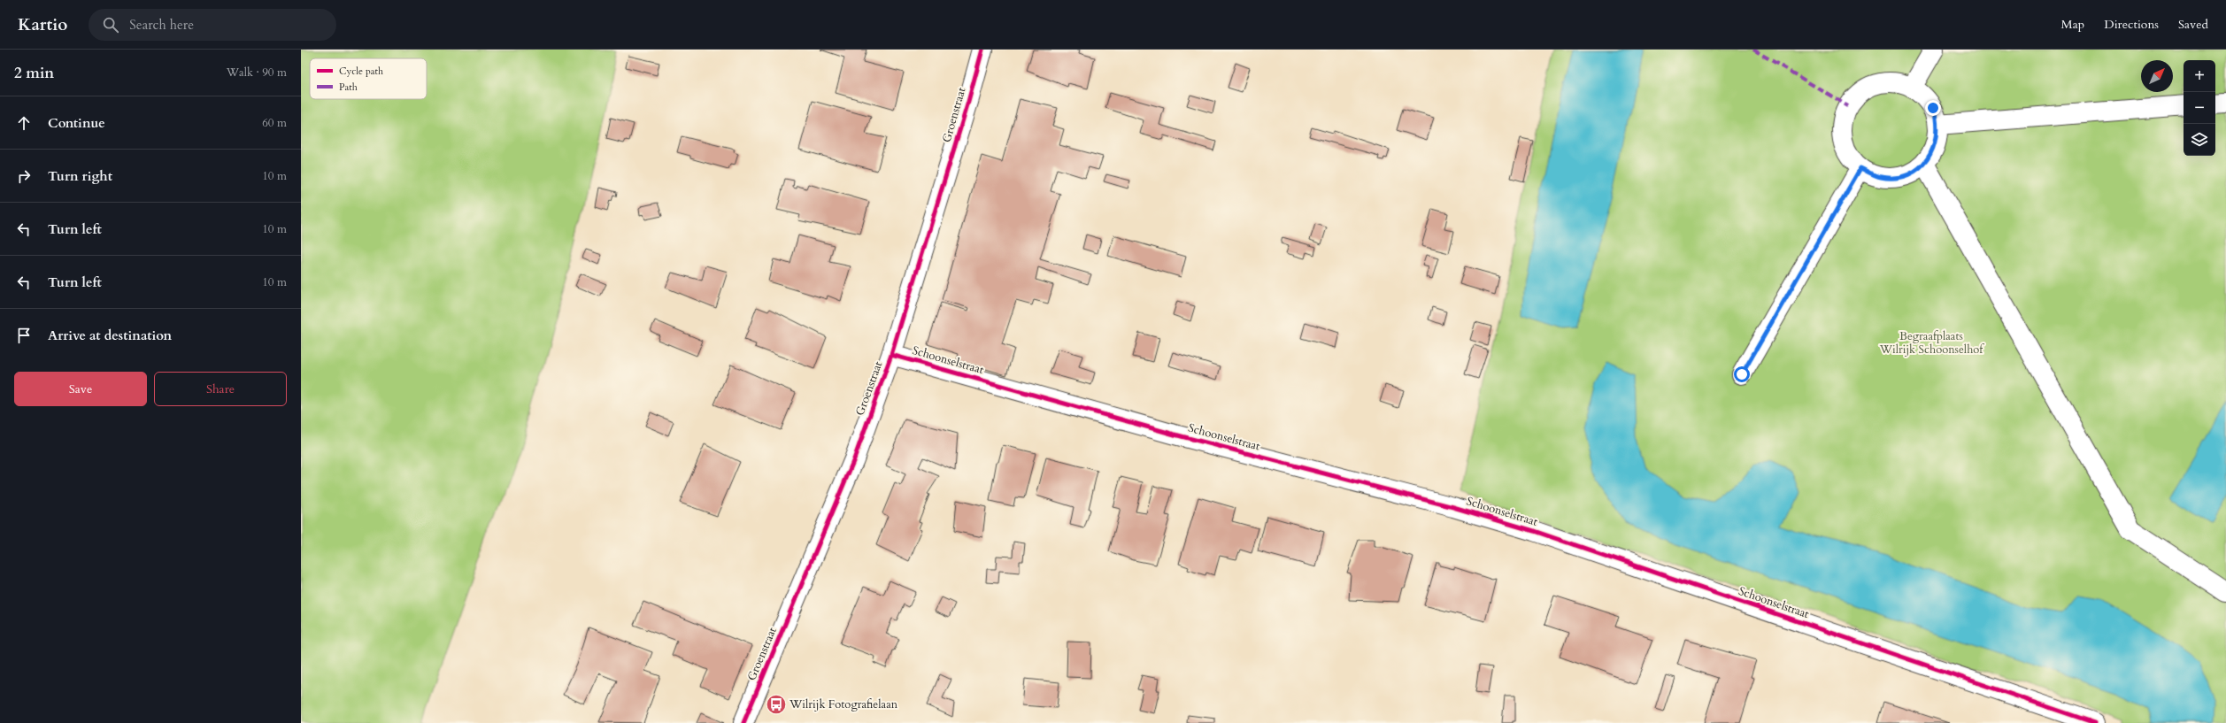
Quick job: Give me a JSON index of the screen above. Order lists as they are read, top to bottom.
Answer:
{
  "streets": {
    "street": ["Groenstraat", "Schoonselstraat"]
  },
  "crossings": [
    ["Groenstraat", "Schoonselstraat"]
  ],
  "parks": ["Begraafplaats Wilrijk Schoonselhof"],
  "places": {
    "bus stop": ["Wilrijk Fotografielaan"]
  },
  "legend": ["Cycle path", "Path"],
  "north": "top right",
  "page": {
    "header": "Kartio",
    "search": "Search here",
    "nav": ["Map", "Directions", "Saved"],
    "heading": ["2 min", "Walk · 90 m"],
    "map_buttons": ["+", "−"],
    "list": [
      ["Continue", "60 m"],
      ["Turn right", "10 m"],
      ["Turn left", "10 m"],
      ["Turn left", "10 m"],
      "Arrive at destination"
    ],
    "buttons": ["Save", "Share"]
  }
}
